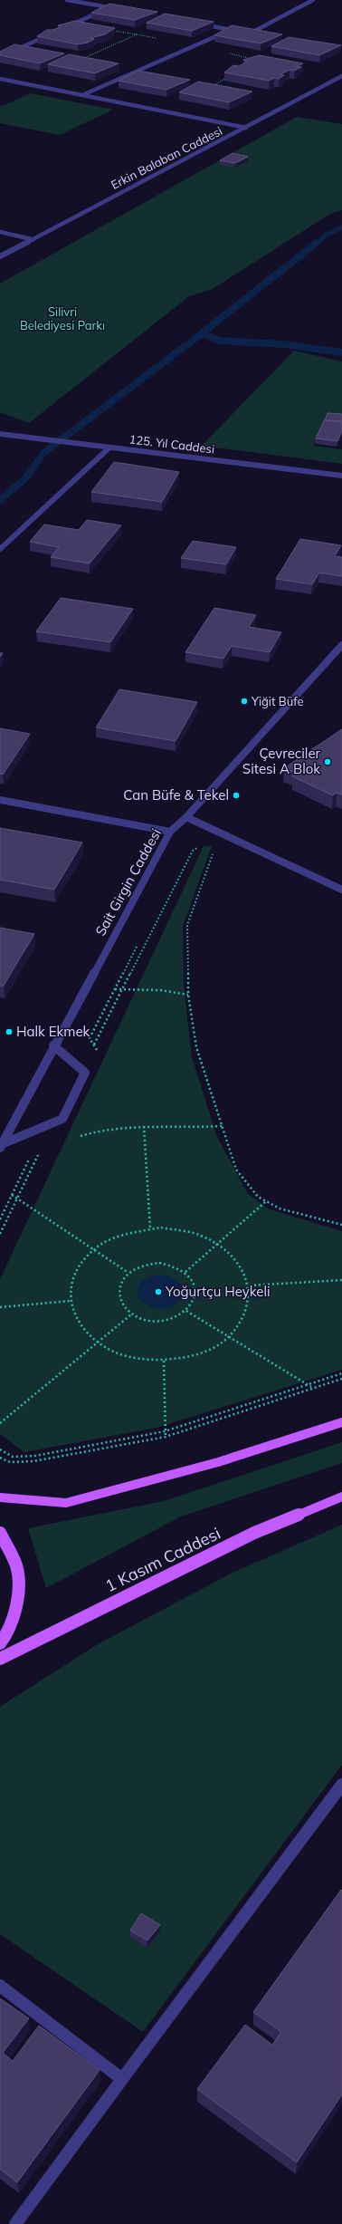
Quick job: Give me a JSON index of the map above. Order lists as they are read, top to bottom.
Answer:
{
  "streets": {
    "main road": ["1 Kasım Caddesi"],
    "street": ["Erkin Balaban Caddesi", "125. Yıl Caddesi", "Sait Girgin Caddesi"]
  },
  "parks": ["Silivri Belediyesi Parkı"],
  "places": [
    "Yiğit Büfe",
    "Çevreciler Sitesi A Blok",
    "Can Büfe & Tekel",
    "Halk Ekmek",
    "Yoğurtçu Heykeli"
  ]
}
